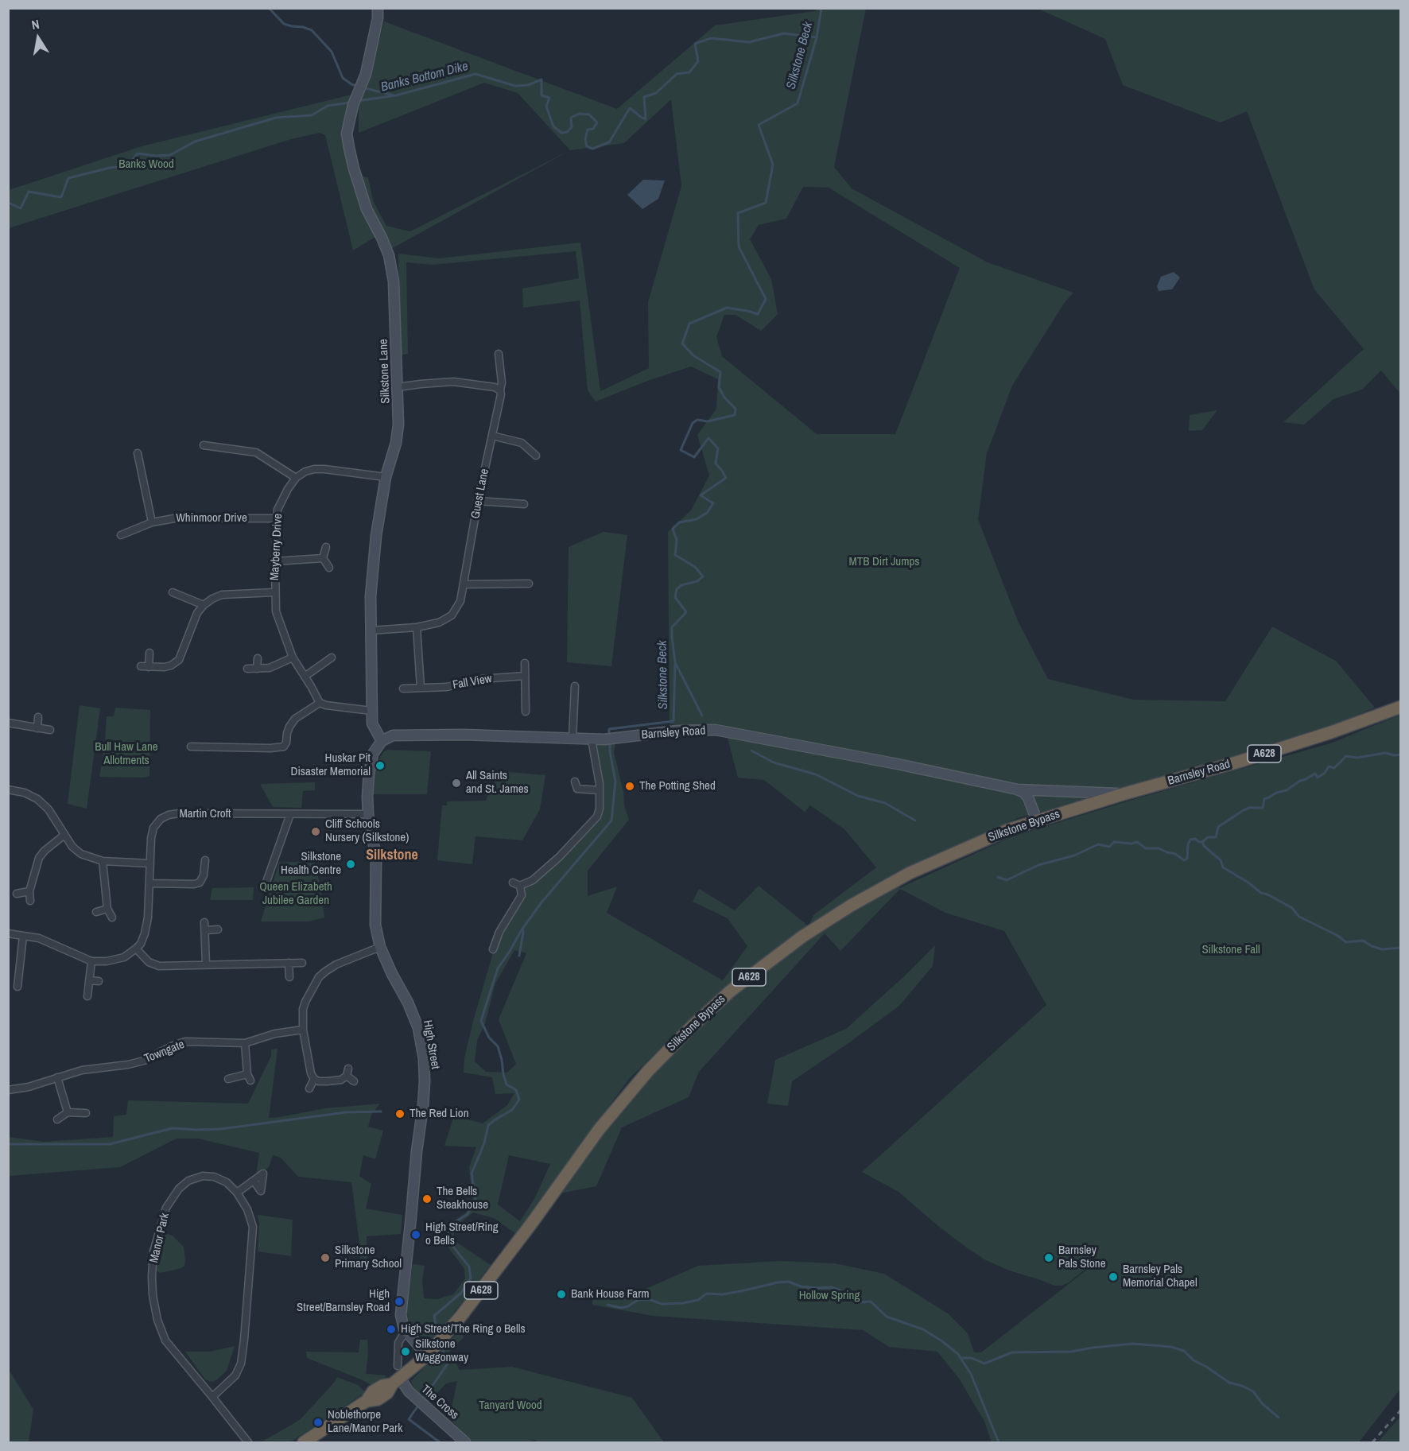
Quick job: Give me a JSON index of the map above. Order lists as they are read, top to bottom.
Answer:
{
  "streets": {
    "highway": ["Barnsley Road", "A628", "Silkstone Bypass"],
    "street": [
      "Silkstone Lane",
      "Guest Lane",
      "Whinmoor Drive",
      "Mayberry Drive",
      "Fall View",
      "Martin Croft",
      "High Street",
      "Towngate",
      "Manor Park",
      "The Cross"
    ]
  },
  "crossings": [
    ["Silkstone Lane", "Guest Lane"],
    ["Silkstone Lane", "Barnsley Road"],
    ["Silkstone Lane", "High Street"],
    ["Whinmoor Drive", "Mayberry Drive"],
    ["Barnsley Road", "Silkstone Bypass"],
    ["Barnsley Road", "High Street"],
    ["A628", "Silkstone Bypass"],
    ["A628", "The Cross"],
    ["Martin Croft", "High Street"],
    ["Silkstone Bypass", "High Street"],
    ["Silkstone Bypass", "The Cross"]
  ],
  "districts": ["Silkstone"],
  "water": ["Silkstone Beck", "Banks Bottom Dike"],
  "parks": [
    "Banks Wood",
    "MTB Dirt Jumps",
    "Bull Haw Lane Allotments",
    "Queen Elizabeth Jubilee Garden",
    "Silkstone Fall",
    "Hollow Spring",
    "Tanyard Wood"
  ],
  "places": [
    "Huskar Pit Disaster Memorial",
    "All Saints and St. James",
    "The Potting Shed",
    "Cliff Schools Nursery (Silkstone)",
    "Silkstone Health Centre",
    "The Red Lion",
    "The Bells Steakhouse",
    "High Street/Ring o Bells",
    "Silkstone Primary School",
    "Barnsley Pals Stone",
    "Barnsley Pals Memorial Chapel",
    "Bank House Farm",
    "High Street/Barnsley Road",
    "High Street/The Ring o Bells",
    "Silkstone Waggonway",
    "Noblethorpe Lane/Manor Park"
  ],
  "north": "top"
}
